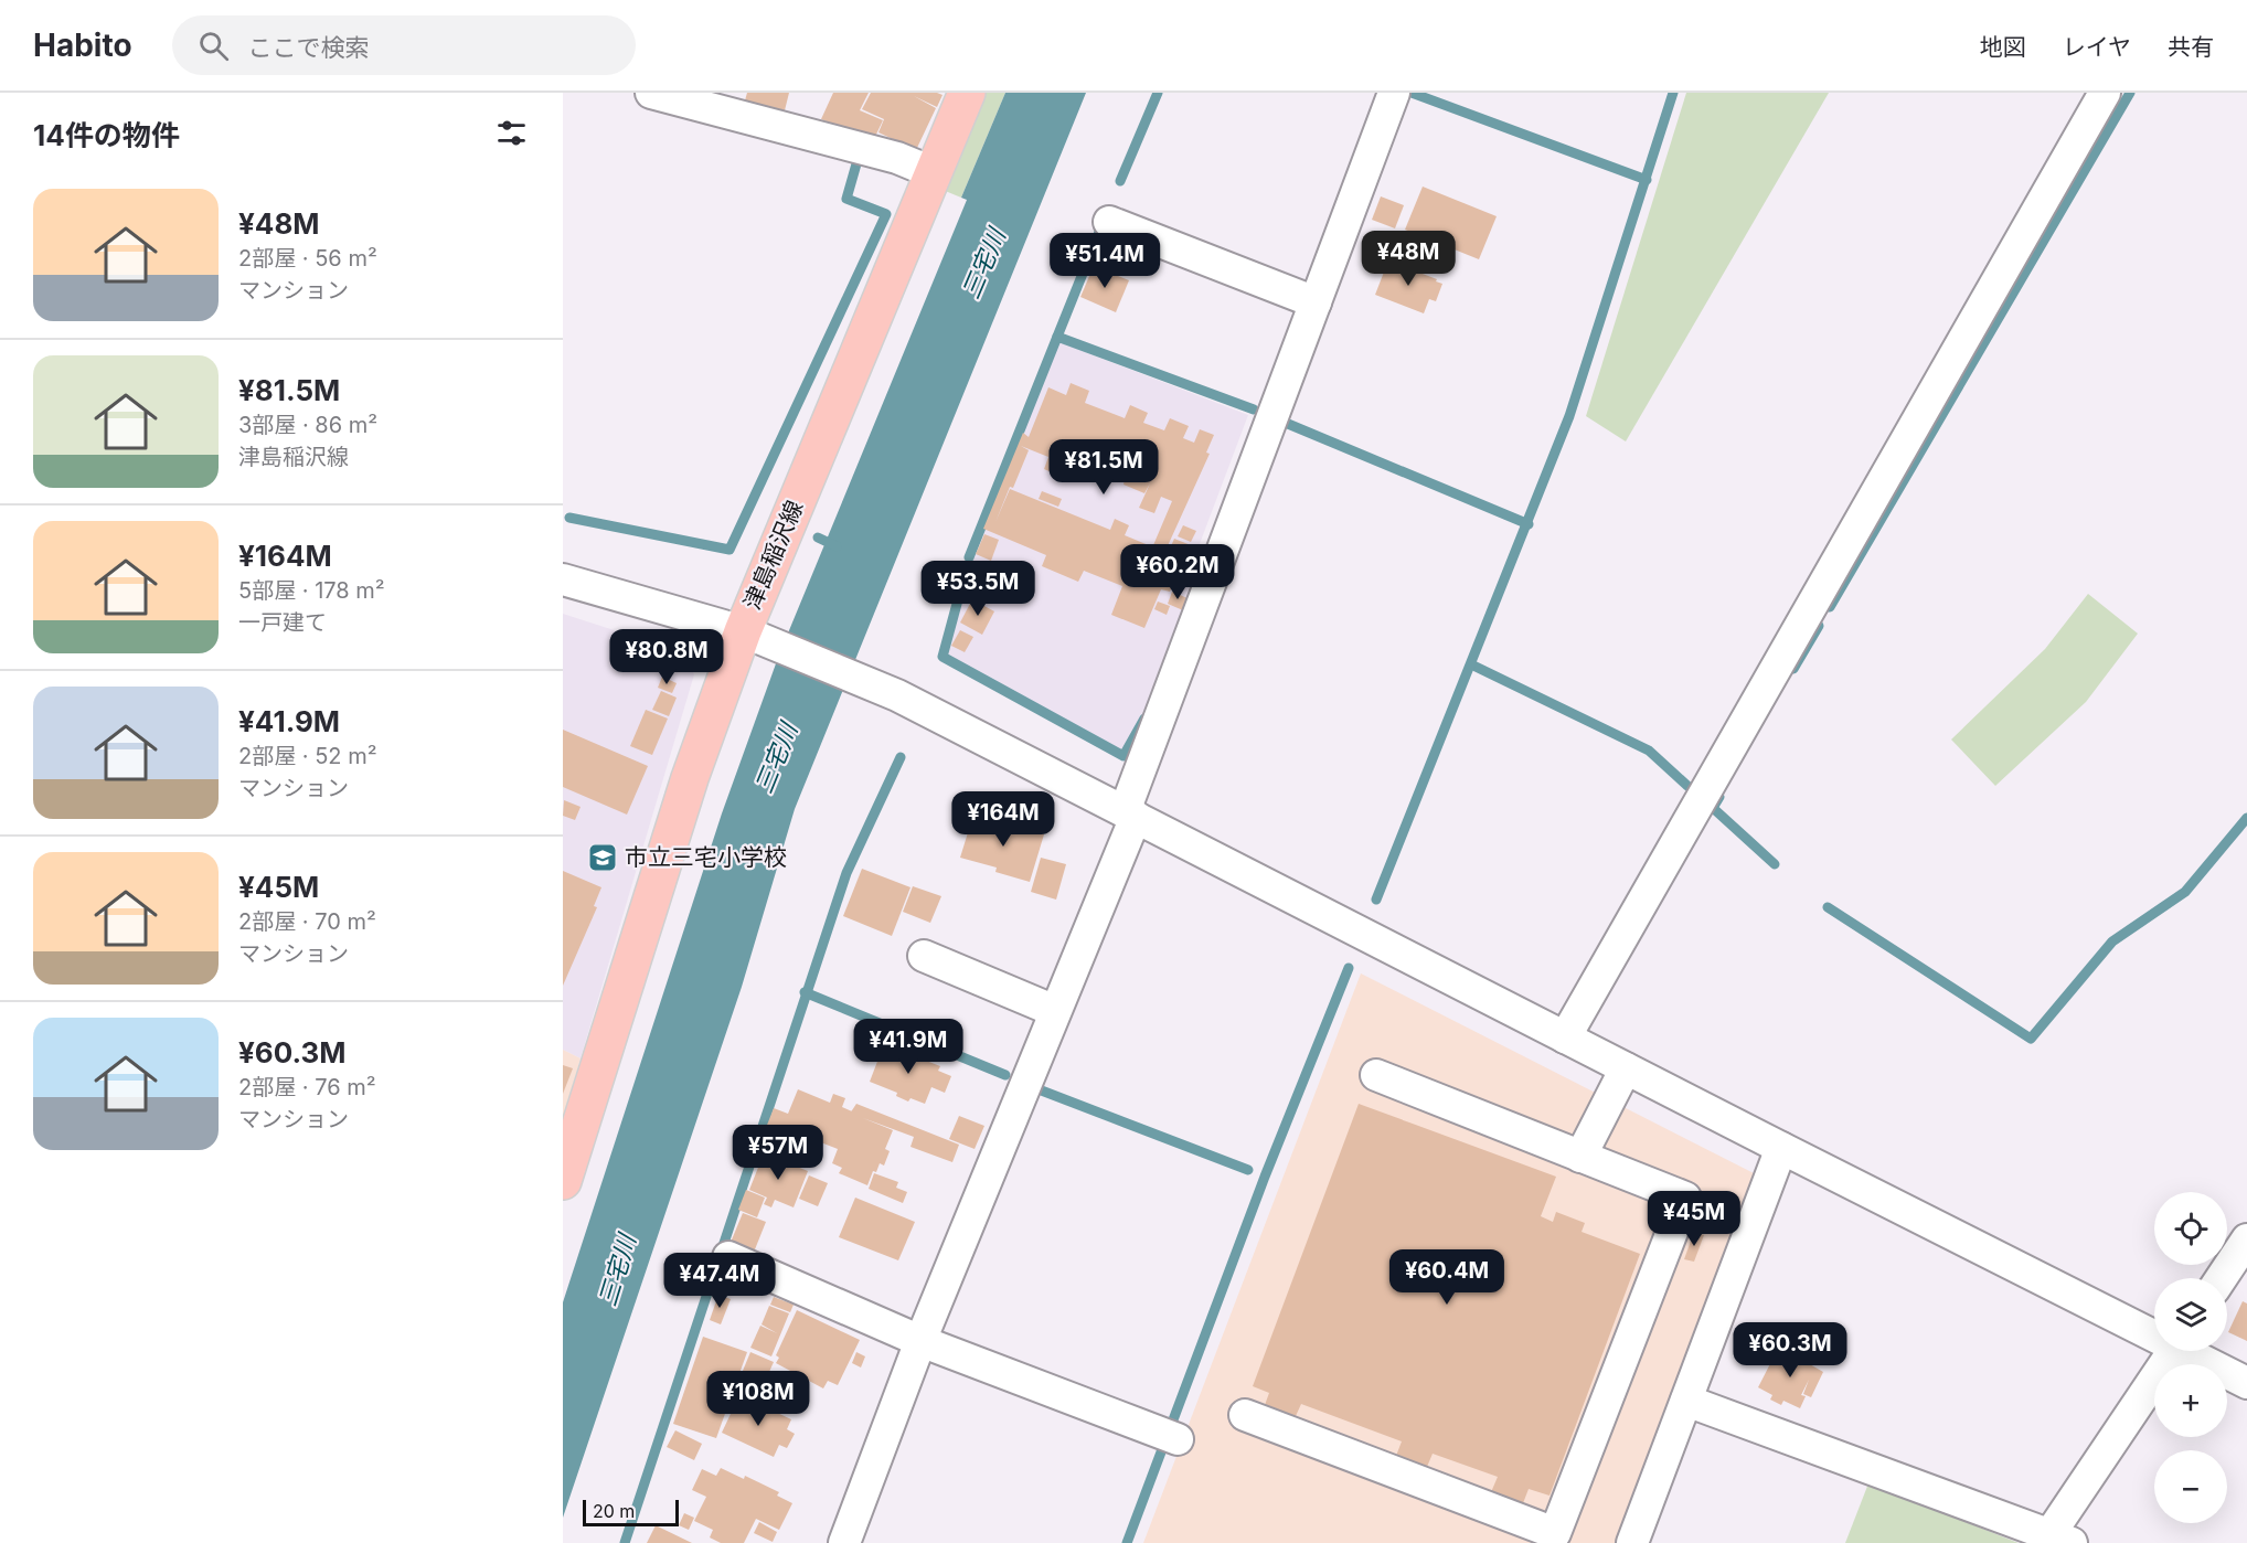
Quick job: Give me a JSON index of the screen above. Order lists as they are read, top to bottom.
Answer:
{
  "streets": {
    "main road": ["津島稲沢線"]
  },
  "water": ["三宅川"],
  "places": {
    "school or university": ["市立三宅小学校"]
  },
  "scale_bar": "20 m",
  "page": {
    "header": "Habito",
    "search": "ここで検索",
    "nav": ["地図", "レイヤ", "共有"],
    "heading": "14件の物件",
    "list": [
      {
        "name": "¥48M",
        "note": "2部屋 · 56 m² · マンション"
      },
      {
        "name": "¥81.5M",
        "note": "3部屋 · 86 m² · 津島稲沢線"
      },
      {
        "name": "¥164M",
        "note": "5部屋 · 178 m² · 一戸建て"
      },
      {
        "name": "¥41.9M",
        "note": "2部屋 · 52 m² · マンション"
      },
      {
        "name": "¥45M",
        "note": "2部屋 · 70 m² · マンション"
      },
      {
        "name": "¥60.3M",
        "note": "2部屋 · 76 m² · マンション"
      }
    ],
    "price": [
      "¥48M",
      "¥51.4M",
      "¥81.5M",
      "¥60.2M",
      "¥53.5M",
      "¥80.8M",
      "¥164M",
      "¥41.9M",
      "¥57M",
      "¥45M",
      "¥60.4M",
      "¥47.4M",
      "¥60.3M",
      "¥108M"
    ],
    "map_buttons": ["+", "−"],
    "scale": "20 m"
  }
}
